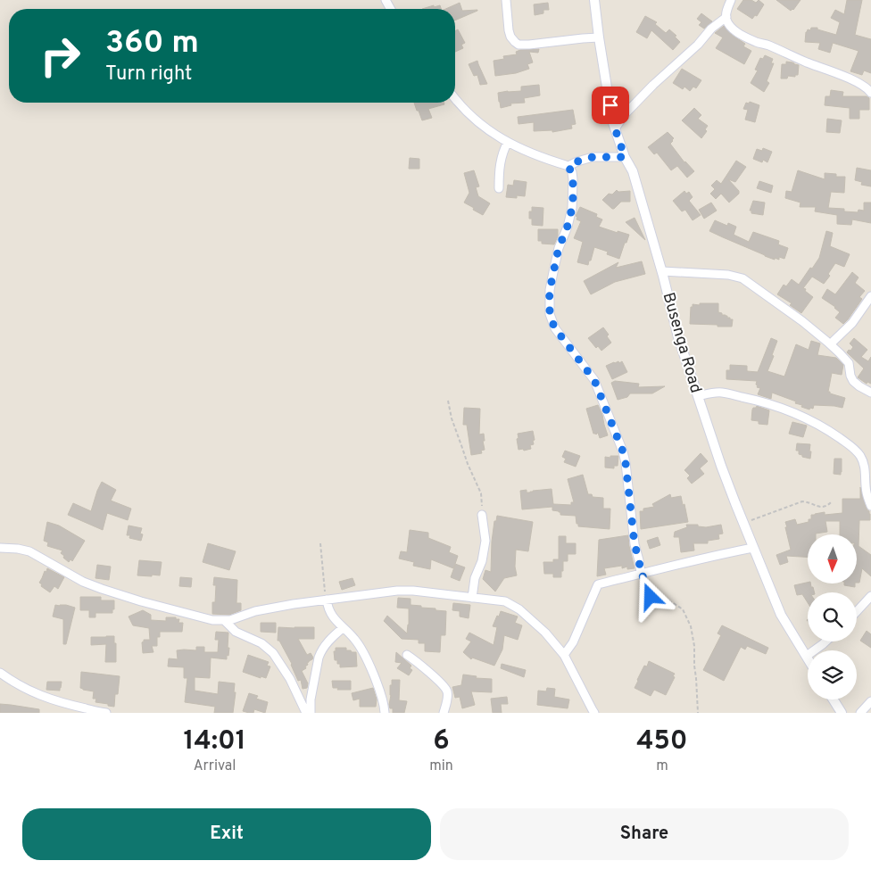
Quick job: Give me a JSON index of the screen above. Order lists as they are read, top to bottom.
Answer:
{
  "streets": {
    "street": ["Busenga Road"]
  },
  "north": "bottom",
  "page": {
    "turn": ["360 m", "Turn right"],
    "eta": [
      "14:01",
      "Arrival",
      "6",
      "min",
      "450",
      "m"
    ],
    "buttons": ["Exit", "Share"]
  }
}
